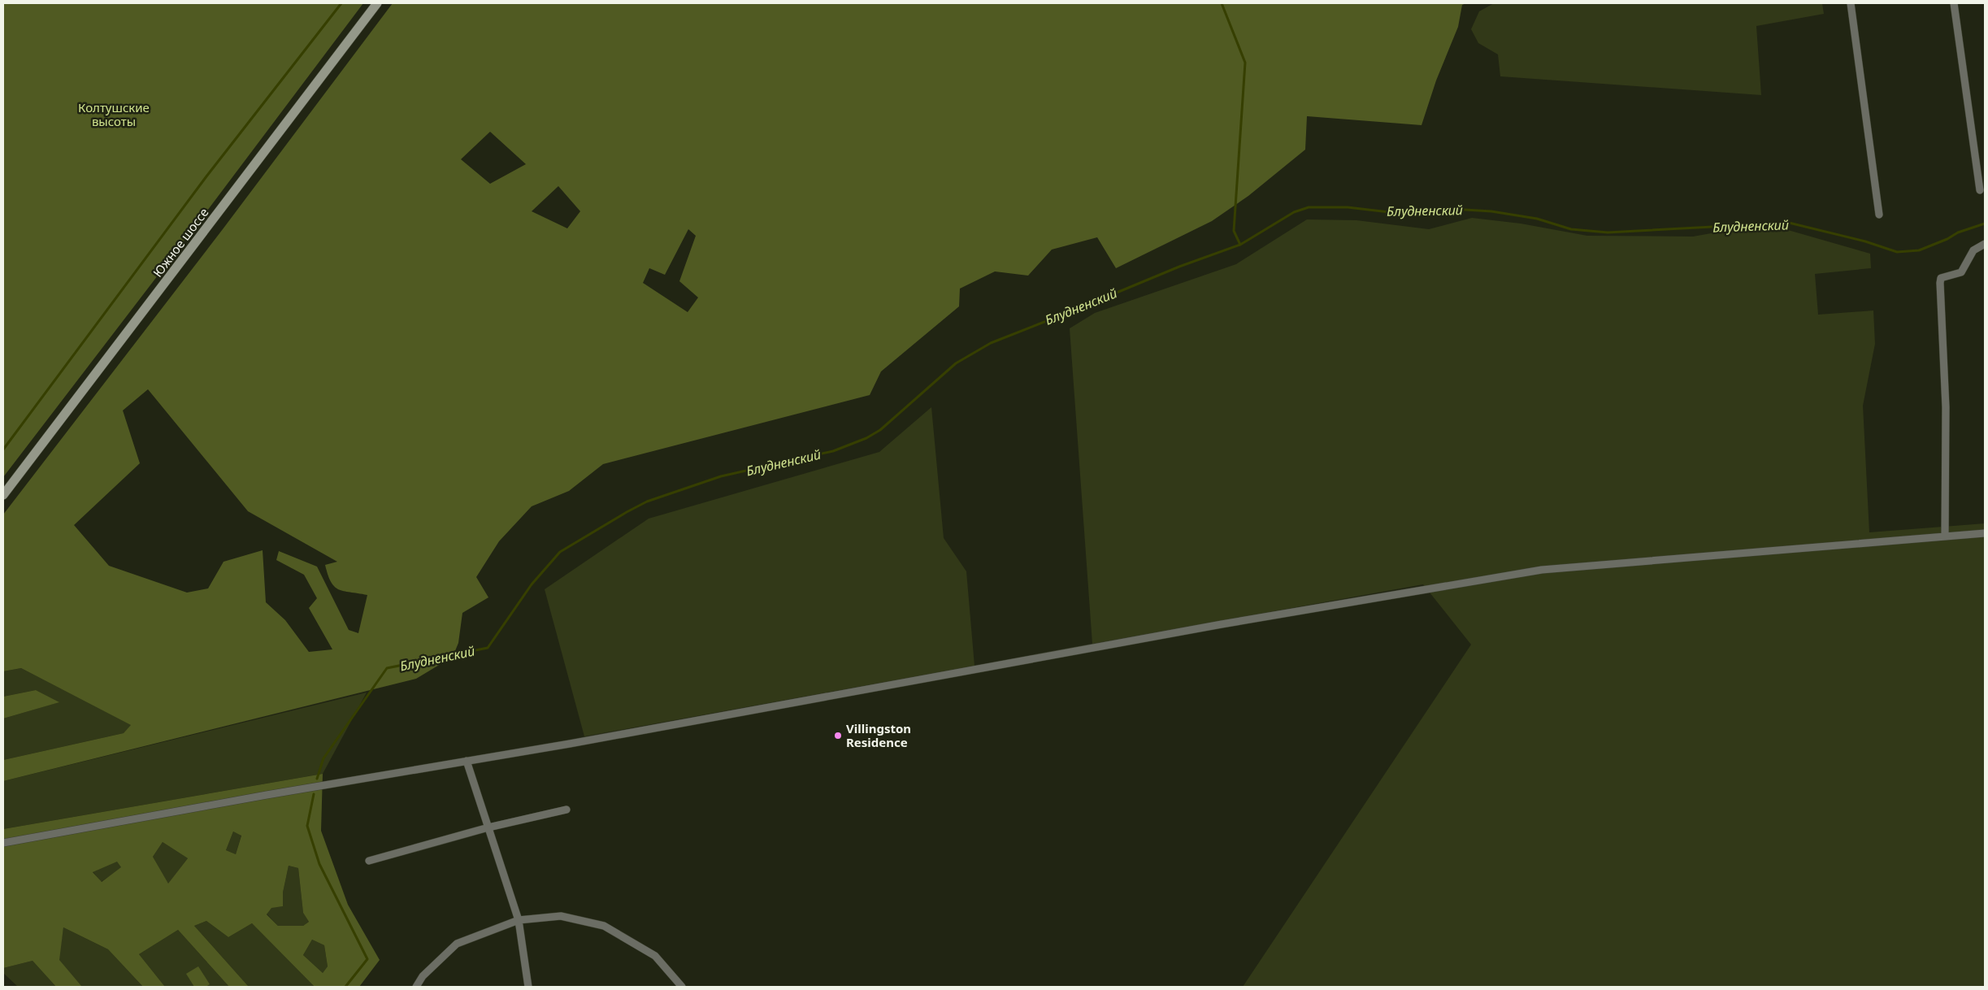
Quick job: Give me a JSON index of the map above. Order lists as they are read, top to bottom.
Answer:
{
  "streets": {
    "street": ["Южное шоссе"]
  },
  "water": ["Блудненский"],
  "parks": ["Колтушские высоты"],
  "places": ["Villingston Residence"]
}
